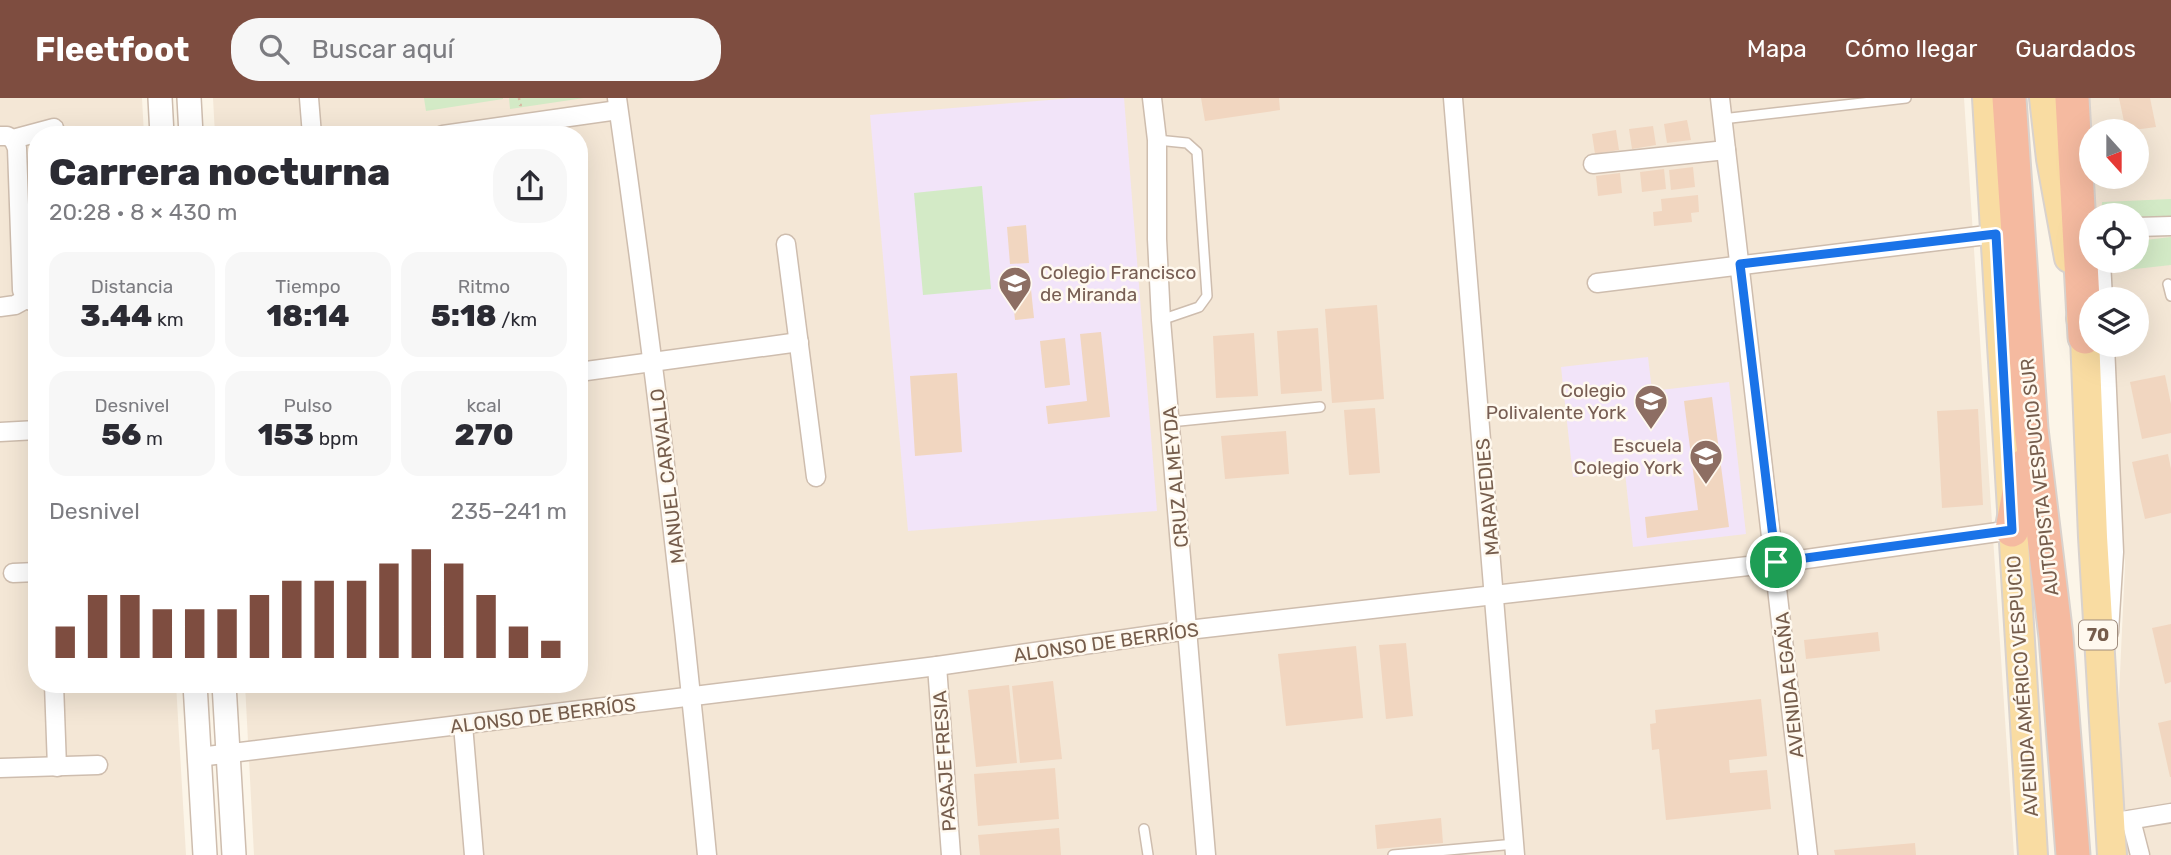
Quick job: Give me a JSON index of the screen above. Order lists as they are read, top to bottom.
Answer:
{
  "streets": {
    "highway": ["AUTOPISTA VESPUCIO SUR", "70"],
    "main road": ["AVENIDA AMÉRICO VESPUCIO"],
    "street": [
      "MANUEL CARVALLO",
      "CRUZ ALMEYDA",
      "MARAVEDIES",
      "ALONSO DE BERRÍOS",
      "AVENIDA EGAÑA",
      "PASAJE FRESIA"
    ]
  },
  "crossings": [
    ["MANUEL CARVALLO", "ALONSO DE BERRÍOS"],
    ["CRUZ ALMEYDA", "ALONSO DE BERRÍOS"],
    ["MARAVEDIES", "ALONSO DE BERRÍOS"],
    ["ALONSO DE BERRÍOS", "AVENIDA EGAÑA"],
    ["ALONSO DE BERRÍOS", "AVENIDA AMÉRICO VESPUCIO"],
    ["ALONSO DE BERRÍOS", "PASAJE FRESIA"]
  ],
  "places": {
    "school or university": ["Colegio Francisco de Miranda", "Colegio Polivalente York", "Escuela Colegio York"]
  },
  "north": "bottom",
  "page": {
    "header": "Fleetfoot",
    "search": "Buscar aquí",
    "nav": ["Mapa", "Cómo llegar", "Guardados"],
    "heading": ["Carrera nocturna", "20:28 · 8 × 430 m"],
    "stats": [
      ["Distancia", "3.44 km"],
      ["Tiempo", "18:14"],
      ["Ritmo", "5:18 /km"],
      ["Desnivel", "56 m"],
      ["Pulso", "153 bpm"],
      ["kcal", "270"]
    ],
    "chart": ["Desnivel", "235–241 m"]
  }
}
